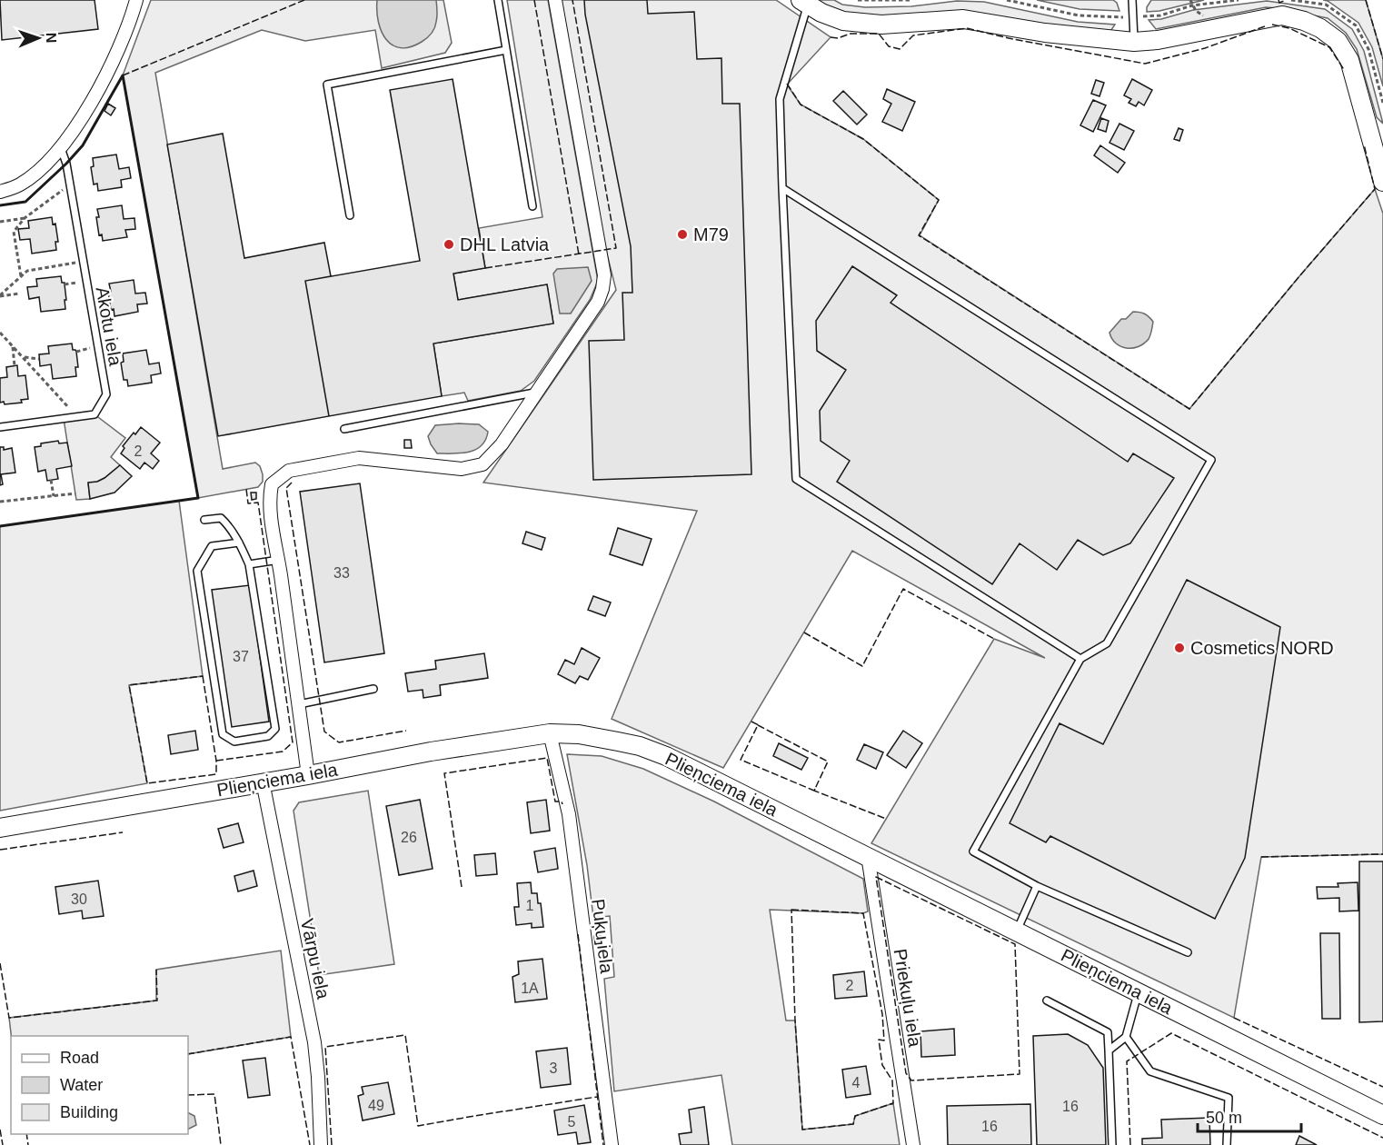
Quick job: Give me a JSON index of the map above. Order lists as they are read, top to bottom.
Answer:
{
  "streets": {
    "main road": ["Plieņciema iela"],
    "street": ["Puķu iela", "Vārpu iela", "Priekuļu iela"],
    "lane": ["Akotu iela"]
  },
  "crossings": [
    ["Plieņciema iela", "Puķu iela"],
    ["Plieņciema iela", "Vārpu iela"],
    ["Plieņciema iela", "Priekuļu iela"]
  ],
  "places": ["M79", "DHL Latvia", "Cosmetics NORD"],
  "house_numbers": [
    "2",
    "33",
    "37",
    "26",
    "30",
    "1",
    "2",
    "1A",
    "3",
    "4",
    "49",
    "16",
    "5",
    "16"
  ],
  "legend": ["Road", "Water", "Building"],
  "scale_bar": "50 m",
  "north": "right"
}
